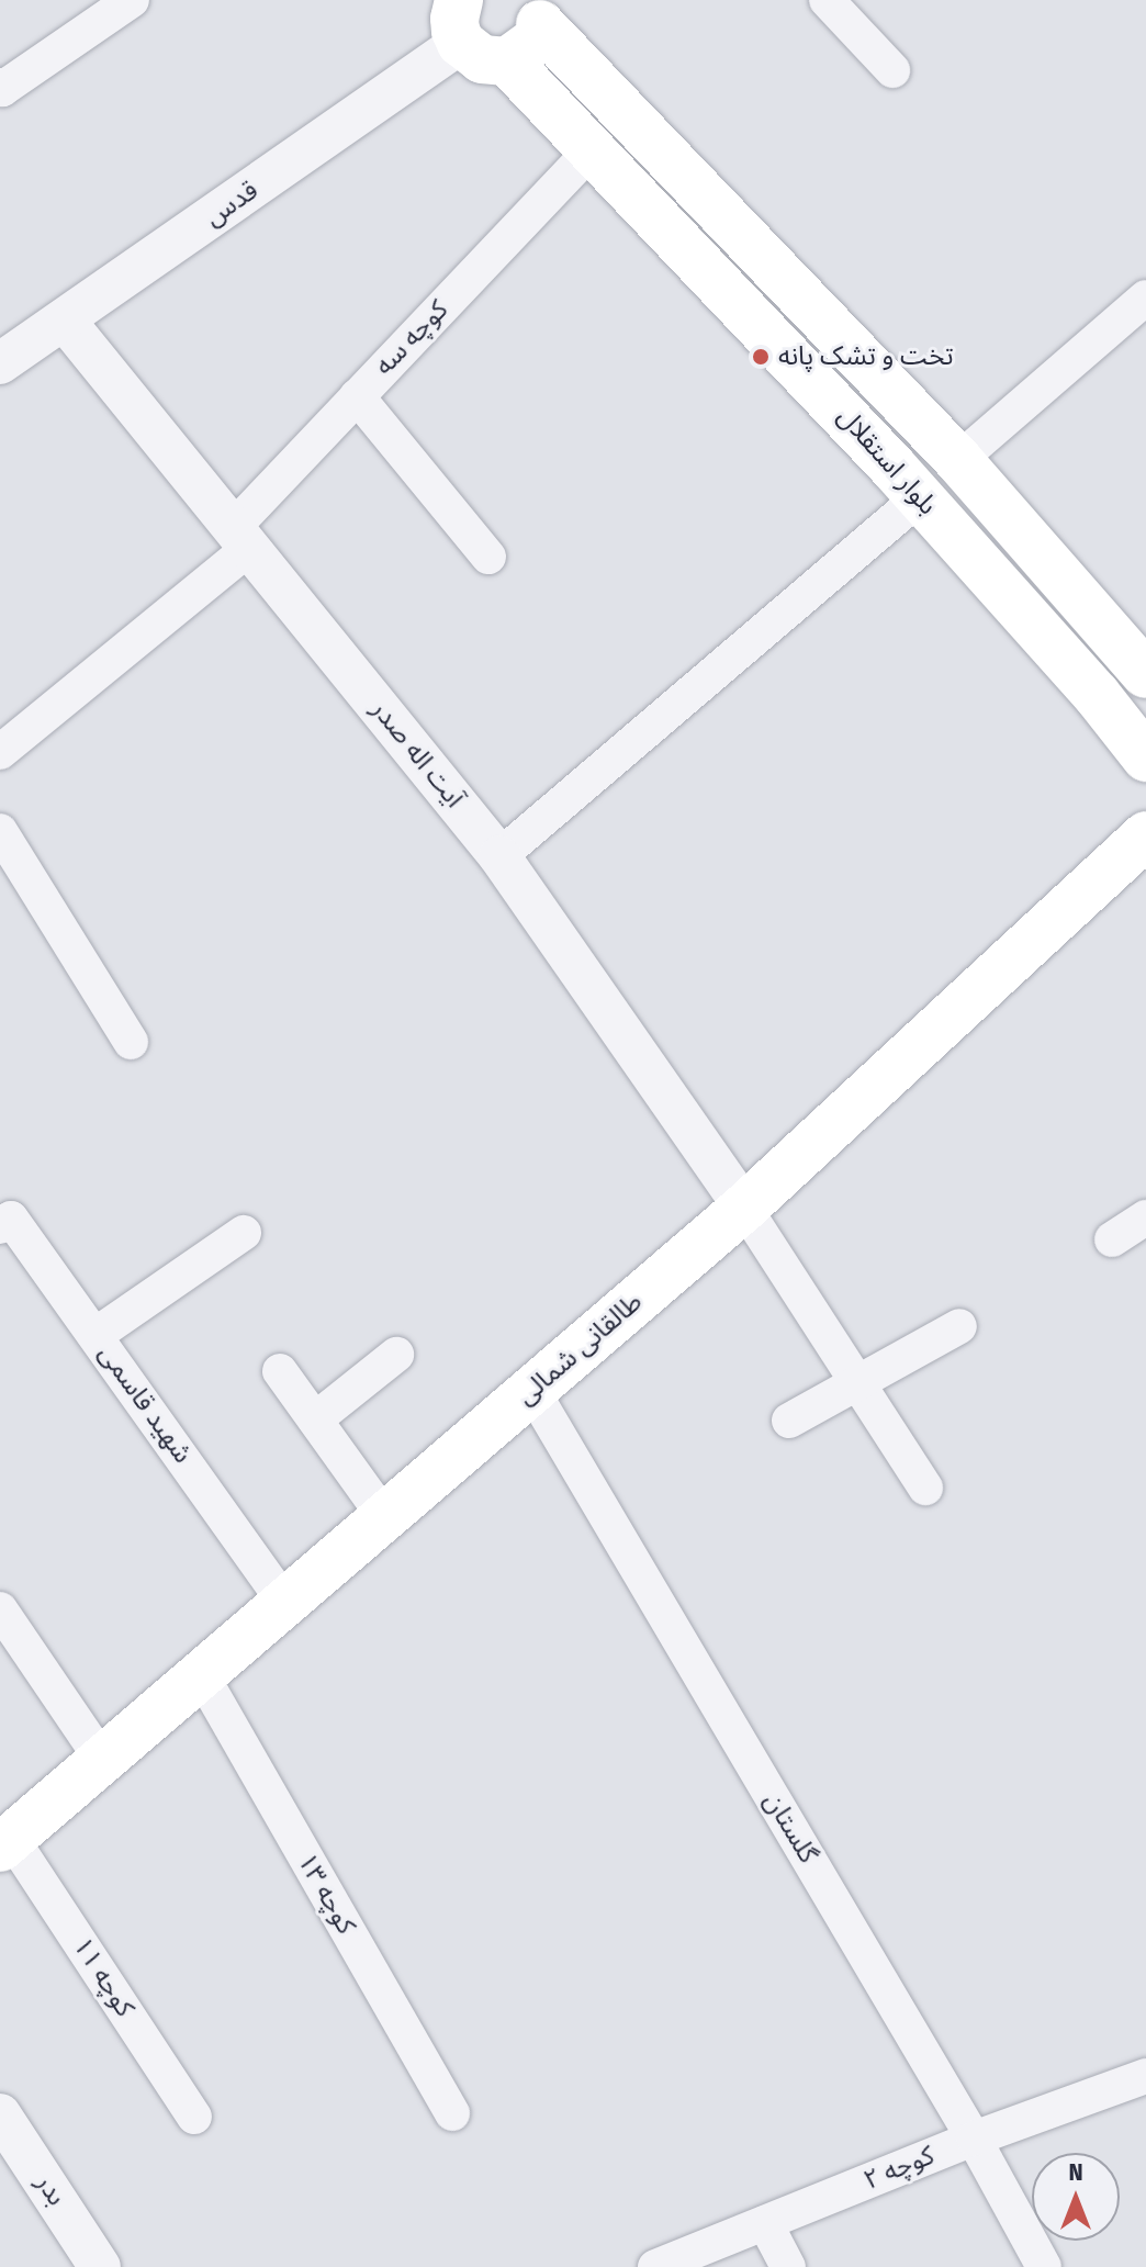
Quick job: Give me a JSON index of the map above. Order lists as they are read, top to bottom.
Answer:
{
  "streets": {
    "main road": ["بلوار استقلال", "طالقانی شمالی"],
    "street": [
      "قدس",
      "کوچه سه",
      "آیت اله صدر",
      "شهید قاسمی",
      "گلستان",
      "کوچه ۱۳",
      "کوچه ۱۱",
      "کوچه ۲",
      "بدر"
    ]
  },
  "crossings": [
    ["قدس", "آیت اله صدر"],
    ["کوچه سه", "بلوار استقلال"],
    ["کوچه سه", "آیت اله صدر"],
    ["آیت اله صدر", "طالقانی شمالی"],
    ["طالقانی شمالی", "شهید قاسمی"],
    ["طالقانی شمالی", "گلستان"],
    ["طالقانی شمالی", "کوچه ۱۳"],
    ["طالقانی شمالی", "کوچه ۱۱"],
    ["گلستان", "کوچه ۲"]
  ],
  "places": ["تخت و تشک پانه"],
  "north": "top"
}
